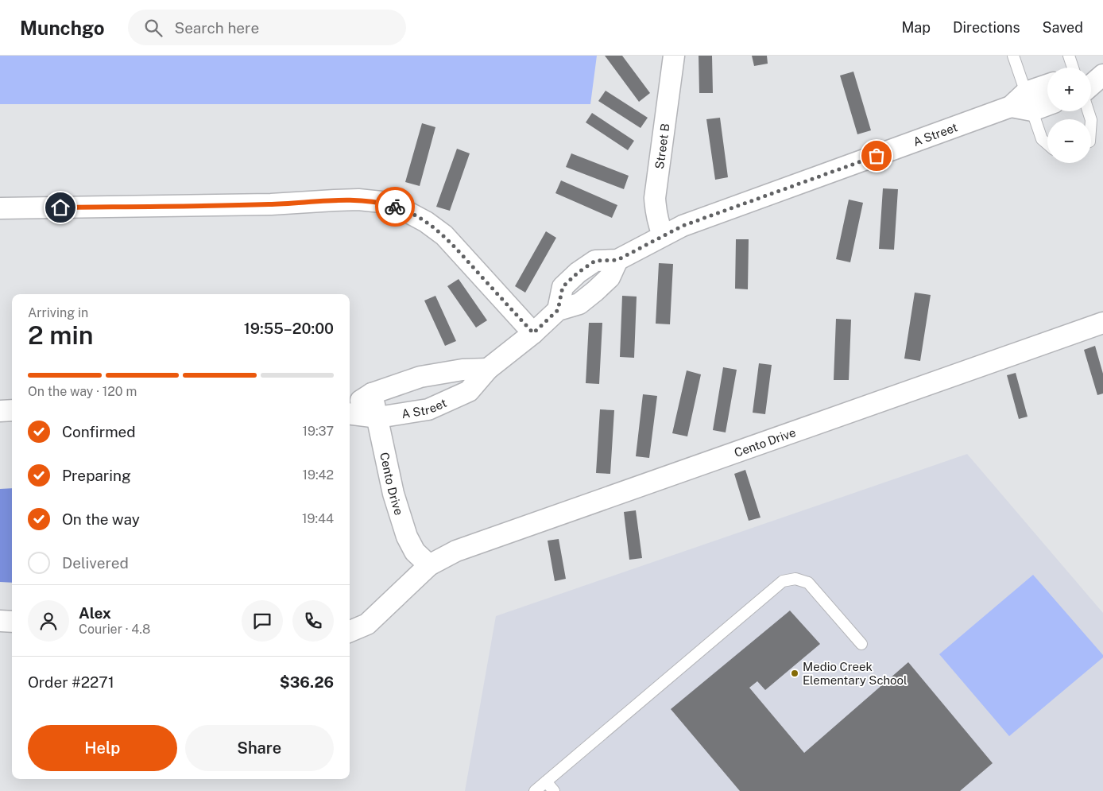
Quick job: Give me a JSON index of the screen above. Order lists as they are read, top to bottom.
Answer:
{
  "streets": {
    "street": ["A Street", "Street B", "Cento Drive"]
  },
  "crossings": [
    ["A Street", "Street B"],
    ["A Street", "Cento Drive"]
  ],
  "places": ["Medio Creek Elementary School"],
  "page": {
    "header": "Munchgo",
    "search": "Search here",
    "nav": ["Map", "Directions", "Saved"],
    "map_buttons": ["+", "−"],
    "heading": ["2 min", "Arriving in", "19:55–20:00"],
    "panel": [
      "Alex",
      "Courier · 4.8",
      "Order #2271",
      "$36.26"
    ],
    "bar": "On the way · 120 m",
    "list": [
      ["Confirmed", "19:37"],
      ["Preparing", "19:42"],
      ["On the way", "19:44"],
      "Delivered"
    ],
    "buttons": ["Help", "Share"]
  }
}
